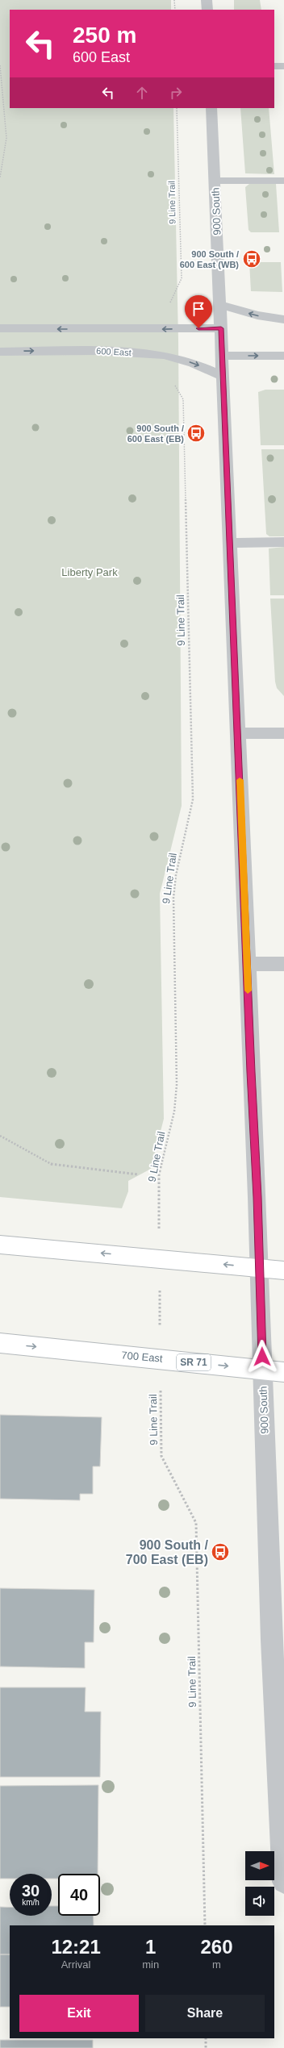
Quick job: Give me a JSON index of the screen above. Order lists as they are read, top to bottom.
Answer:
{
  "streets": {
    "main road": ["700 East", "SR 71"],
    "street": ["900 South", "600 East"],
    "path": ["9 Line Trail"]
  },
  "crossings": [
    ["9 Line Trail", "700 East"],
    ["900 South", "600 East"],
    ["900 South", "700 East"]
  ],
  "parks": ["Liberty Park"],
  "places": {
    "bus stop": ["900 South / 600 East (WB)", "900 South / 600 East (EB)", "900 South / 700 East (EB)"]
  },
  "north": "right",
  "page": {
    "turn": ["250 m", "600 East"],
    "speed": "30 km/h",
    "limit": "40",
    "eta": [
      "12:21",
      "Arrival",
      "1",
      "min",
      "260",
      "m"
    ],
    "buttons": ["Exit", "Share"]
  }
}
